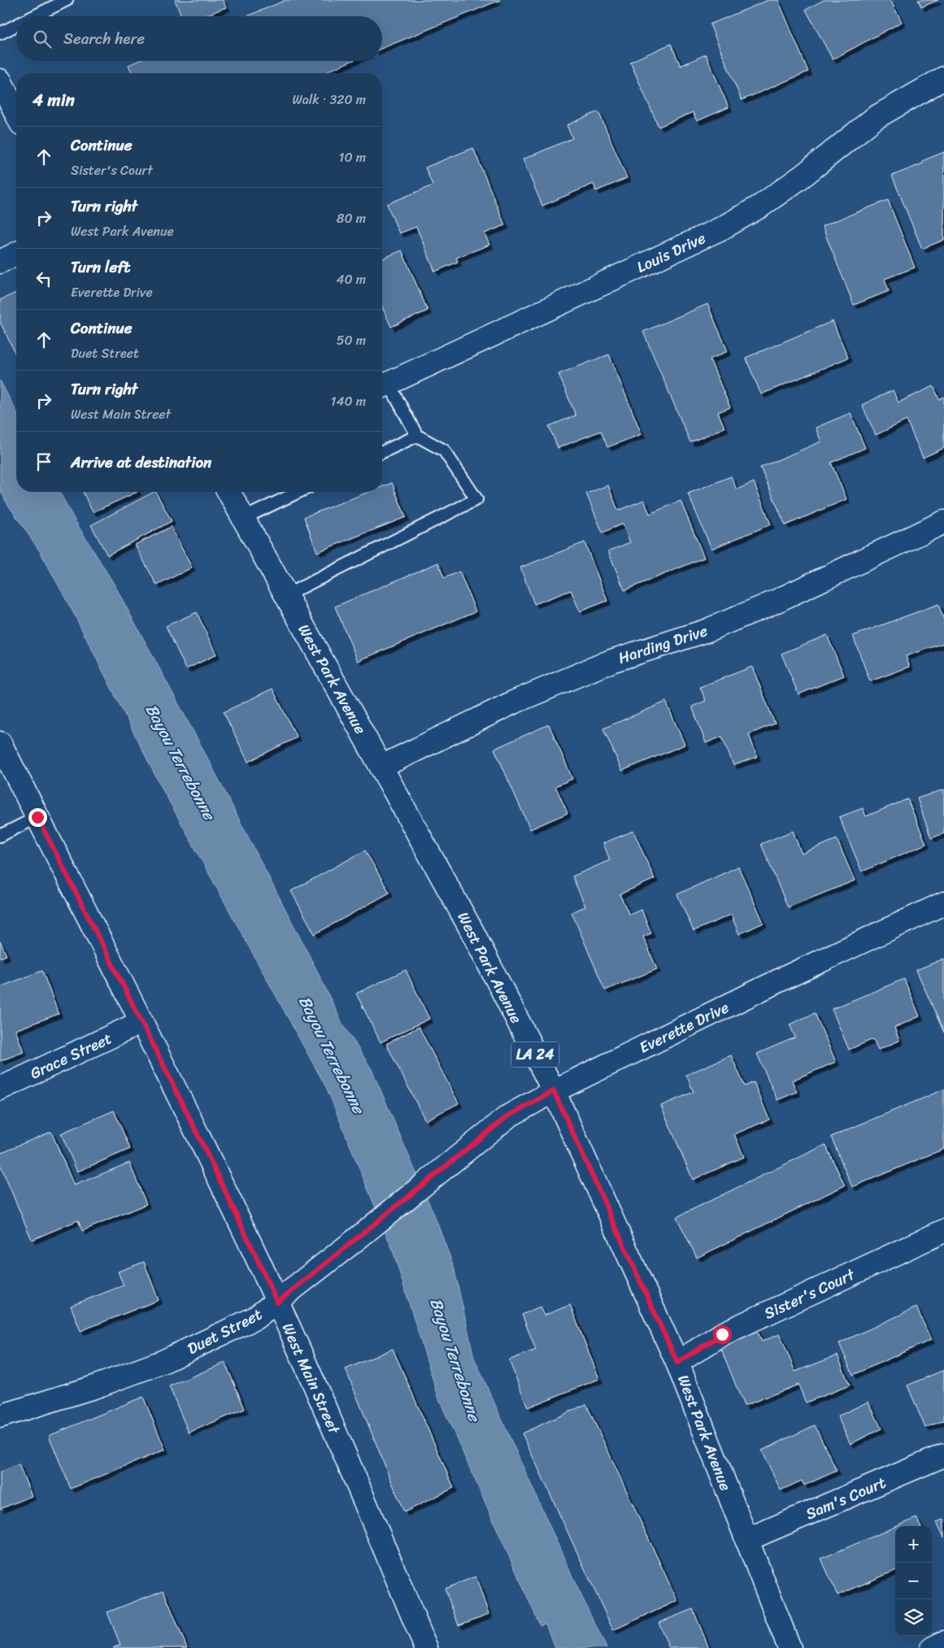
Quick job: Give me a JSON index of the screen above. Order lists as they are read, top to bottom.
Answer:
{
  "streets": {
    "street": [
      "Louis Drive",
      "Harding Drive",
      "West Park Avenue",
      "Everette Drive",
      "LA 24",
      "Grace Street",
      "Sister's Court",
      "Duet Street",
      "West Main Street",
      "Sam's Court"
    ]
  },
  "crossings": [
    ["Harding Drive", "West Park Avenue"],
    ["West Park Avenue", "Everette Drive"],
    ["West Park Avenue", "Sister's Court"],
    ["West Park Avenue", "Sam's Court"],
    ["Everette Drive", "Duet Street"],
    ["Grace Street", "West Main Street"],
    ["Duet Street", "West Main Street"]
  ],
  "water": ["Bayou Terrebonne"],
  "page": {
    "search": "Search here",
    "heading": ["4 min", "Walk · 320 m"],
    "list": [
      ["Continue", "Sister's Court", "10 m"],
      ["Turn right", "West Park Avenue", "80 m"],
      ["Turn left", "Everette Drive", "40 m"],
      ["Continue", "Duet Street", "50 m"],
      ["Turn right", "West Main Street", "140 m"],
      "Arrive at destination"
    ],
    "map_buttons": ["+", "−"]
  }
}
